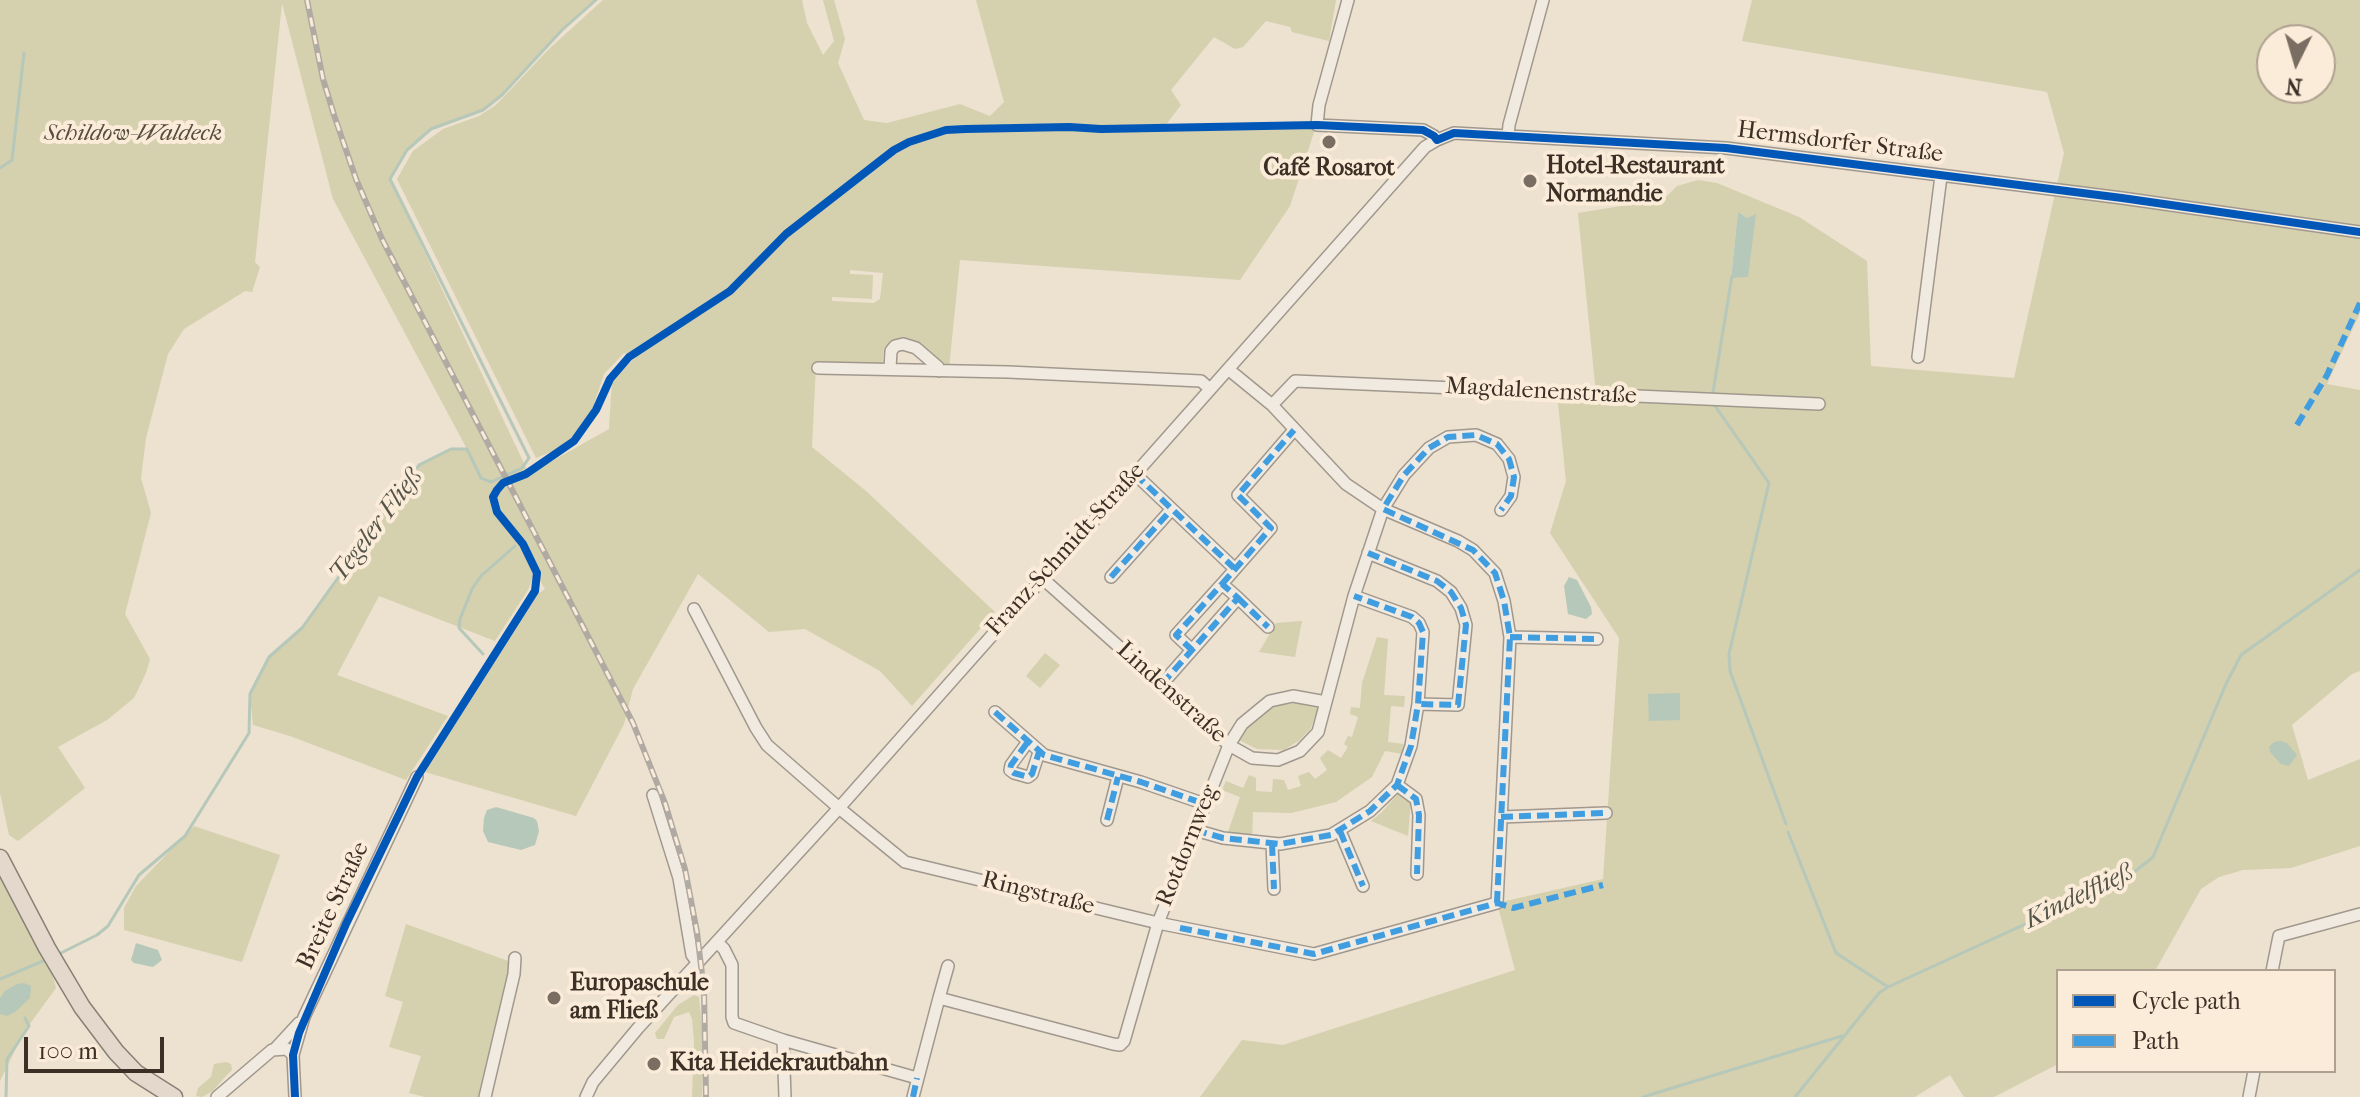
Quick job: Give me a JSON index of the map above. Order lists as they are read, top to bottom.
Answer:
{
  "streets": {
    "street": [
      "Hermsdorfer Straße",
      "Magdalenenstraße",
      "Franz-Schmidt-Straße",
      "Lindenstraße",
      "Rotdornweg",
      "Ringstraße",
      "Breite Straße"
    ]
  },
  "crossings": [
    ["Hermsdorfer Straße", "Franz-Schmidt-Straße"],
    ["Franz-Schmidt-Straße", "Lindenstraße"],
    ["Franz-Schmidt-Straße", "Ringstraße"],
    ["Lindenstraße", "Rotdornweg"],
    ["Rotdornweg", "Ringstraße"]
  ],
  "water": ["Tegeler Fließ", "Kindelfließ"],
  "parks": ["Schildow-Waldeck"],
  "places": [
    "Café Rosarot",
    "Hotel-Restaurant Normandie",
    "Europaschule am Fließ",
    "Kita Heidekrautbahn"
  ],
  "legend": ["Cycle path", "Path"],
  "scale_bar": "100 m",
  "north": "bottom"
}
